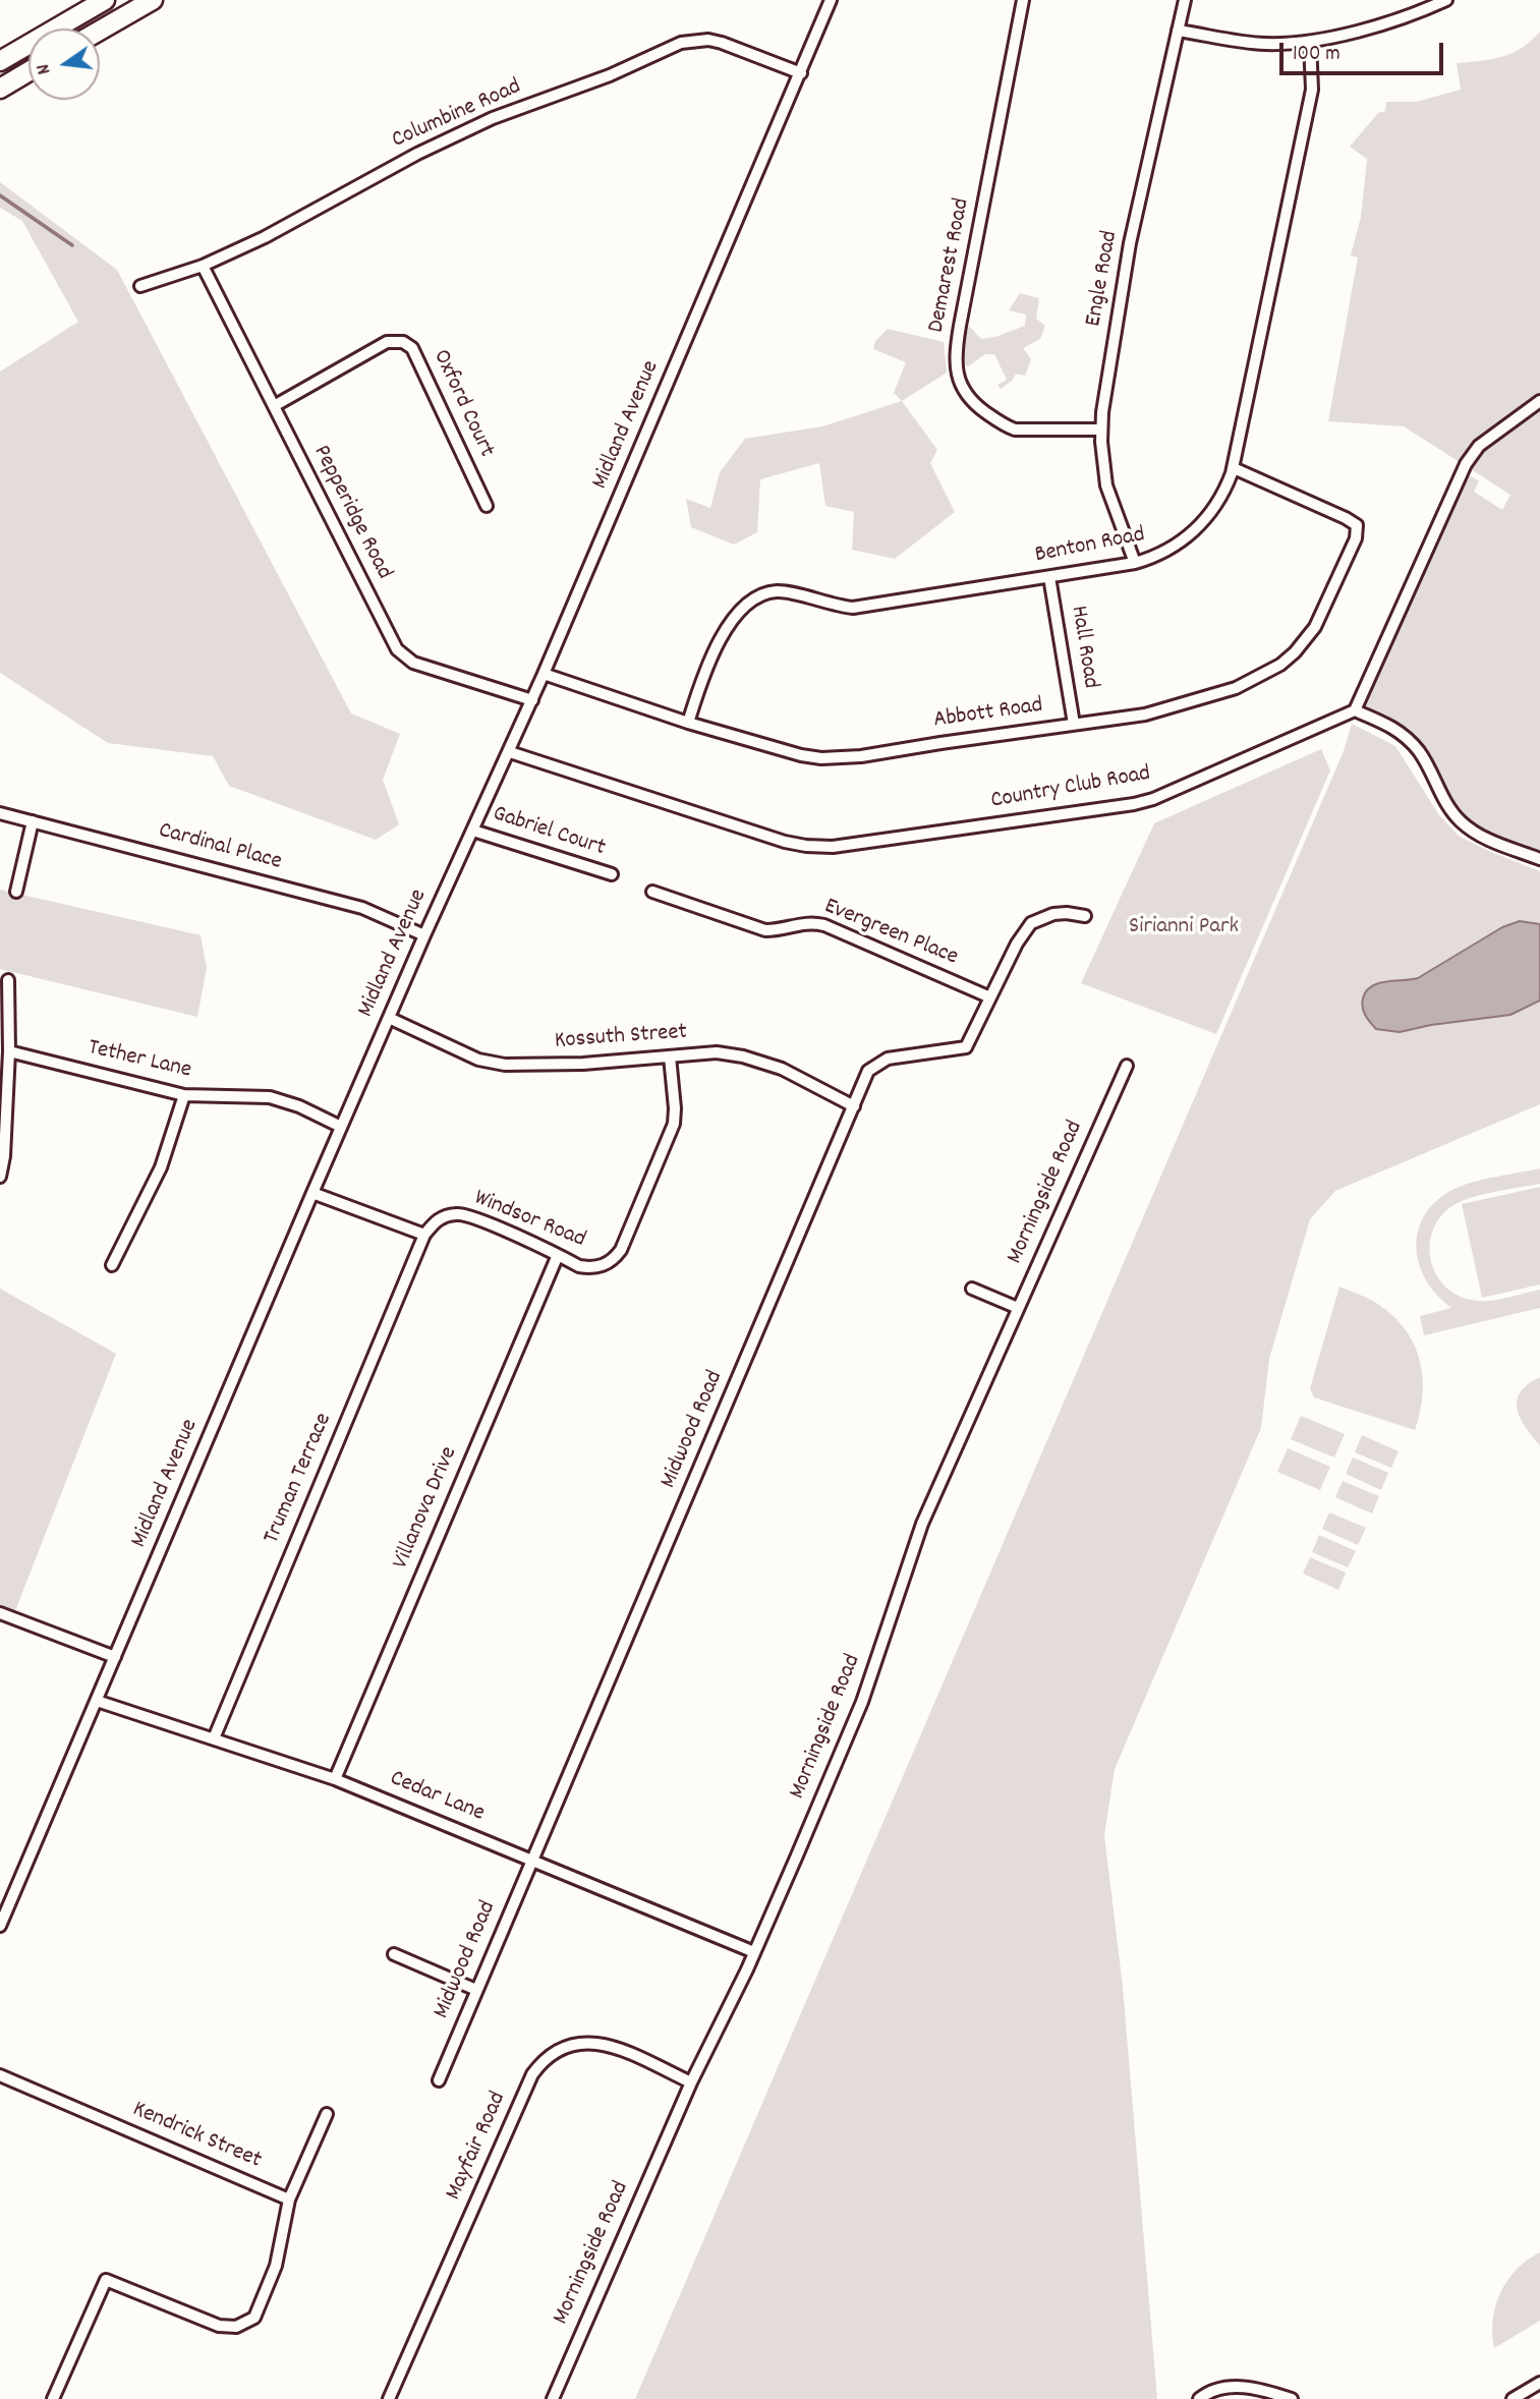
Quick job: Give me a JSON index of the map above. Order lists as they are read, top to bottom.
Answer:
{
  "streets": {
    "street": [
      "Columbine Road",
      "Demarest Road",
      "Engle Road",
      "Oxford Court",
      "Midland Avenue",
      "Pepperidge Road",
      "Benton Road",
      "Hall Road",
      "Abbott Road",
      "Country Club Road",
      "Gabriel Court",
      "Cardinal Place",
      "Evergreen Place",
      "Kossuth Street",
      "Tether Lane",
      "Morningside Road",
      "Windsor Road",
      "Midwood Road",
      "Truman Terrace",
      "Villanova Drive",
      "Cedar Lane",
      "Kendrick Street",
      "Mayfair Road"
    ]
  },
  "crossings": [
    ["Columbine Road", "Midland Avenue"],
    ["Columbine Road", "Pepperidge Road"],
    ["Demarest Road", "Engle Road"],
    ["Engle Road", "Benton Road"],
    ["Oxford Court", "Pepperidge Road"],
    ["Midland Avenue", "Pepperidge Road"],
    ["Midland Avenue", "Abbott Road"],
    ["Midland Avenue", "Country Club Road"],
    ["Midland Avenue", "Gabriel Court"],
    ["Midland Avenue", "Cardinal Place"],
    ["Midland Avenue", "Kossuth Street"],
    ["Midland Avenue", "Tether Lane"],
    ["Midland Avenue", "Cedar Lane"],
    ["Benton Road", "Hall Road"],
    ["Benton Road", "Abbott Road"],
    ["Hall Road", "Abbott Road"],
    ["Evergreen Place", "Midwood Road"],
    ["Kossuth Street", "Windsor Road"],
    ["Kossuth Street", "Midwood Road"],
    ["Morningside Road", "Cedar Lane"],
    ["Morningside Road", "Mayfair Road"],
    ["Windsor Road", "Truman Terrace"],
    ["Windsor Road", "Villanova Drive"],
    ["Midwood Road", "Cedar Lane"],
    ["Truman Terrace", "Cedar Lane"],
    ["Villanova Drive", "Cedar Lane"]
  ],
  "parks": ["Sirianni Park"],
  "scale_bar": "100 m",
  "north": "left"
}
